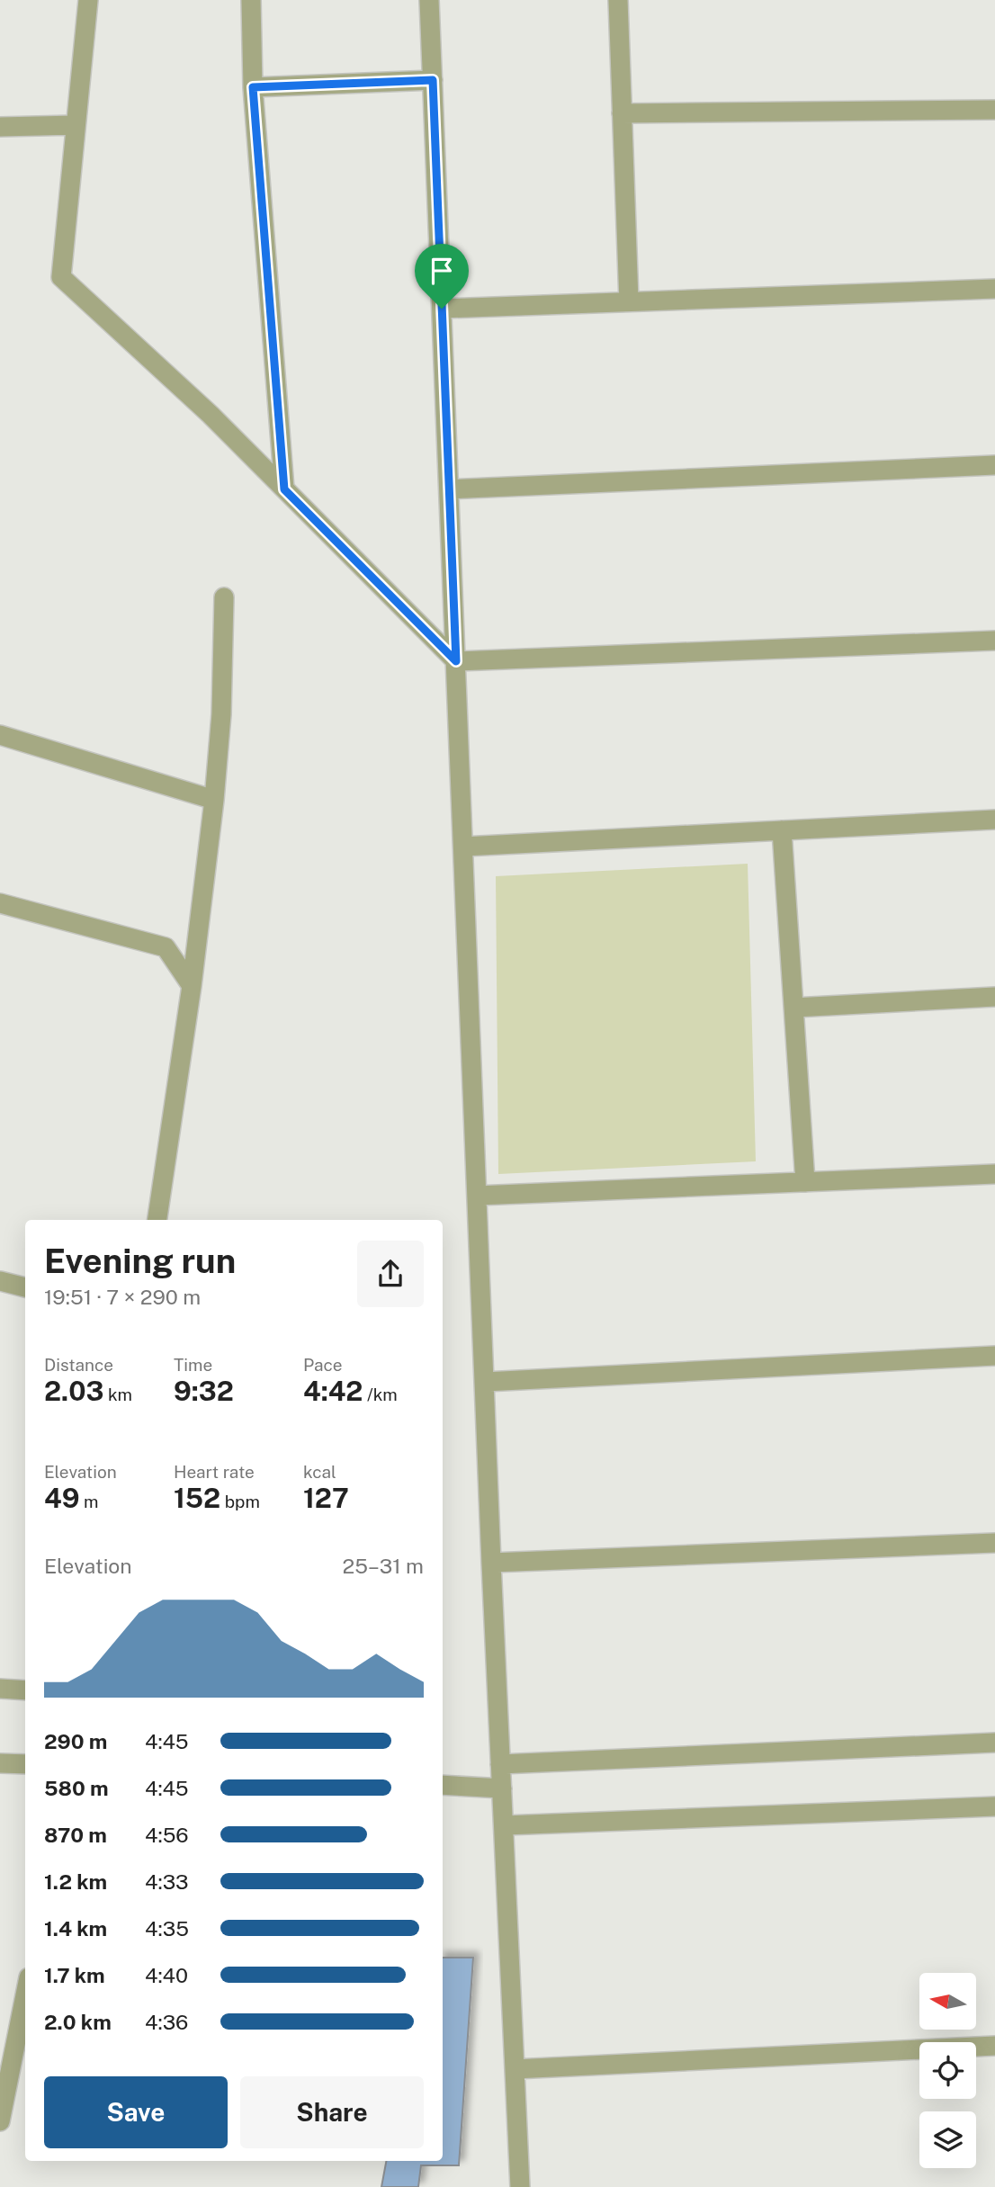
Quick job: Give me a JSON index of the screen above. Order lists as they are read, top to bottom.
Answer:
{
  "north": "left",
  "page": {
    "heading": ["Evening run", "19:51 · 7 × 290 m"],
    "stats": [
      ["Distance", "2.03 km"],
      ["Time", "9:32"],
      ["Pace", "4:42 /km"],
      ["Elevation", "49 m"],
      ["Heart rate", "152 bpm"],
      ["kcal", "127"]
    ],
    "chart": ["Elevation", "25–31 m"],
    "list": [
      {
        "name": "290 m",
        "note": "4:45"
      },
      {
        "name": "580 m",
        "note": "4:45"
      },
      {
        "name": "870 m",
        "note": "4:56"
      },
      {
        "name": "1.2 km",
        "note": "4:33"
      },
      {
        "name": "1.4 km",
        "note": "4:35"
      },
      {
        "name": "1.7 km",
        "note": "4:40"
      },
      {
        "name": "2.0 km",
        "note": "4:36"
      }
    ],
    "buttons": ["Save", "Share"]
  }
}
